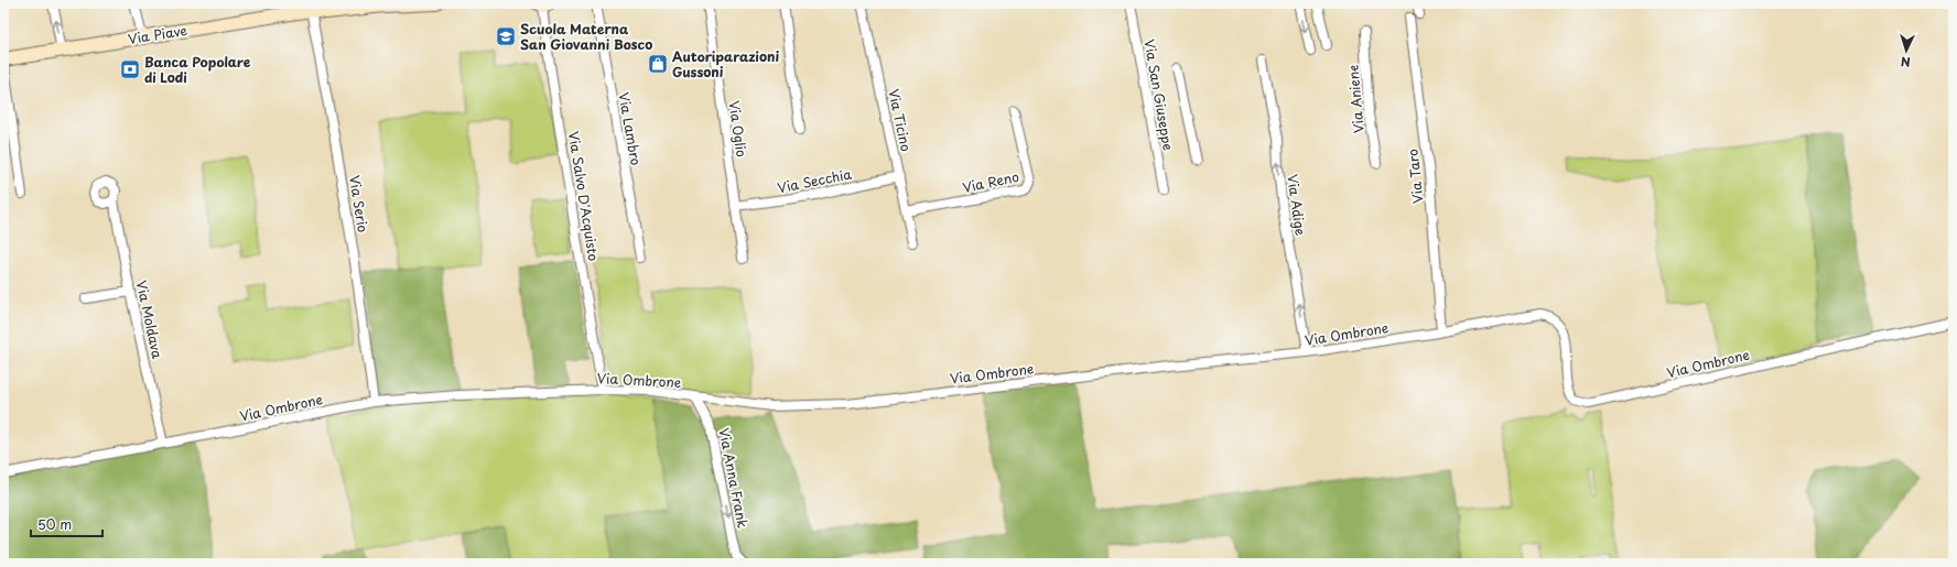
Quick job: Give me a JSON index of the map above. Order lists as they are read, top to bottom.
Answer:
{
  "streets": {
    "street": [
      "Via Piave",
      "Via San Giuseppe",
      "Via Aniene",
      "Via Ticino",
      "Via Lambro",
      "Via Oglio",
      "Via Taro",
      "Via Secchia",
      "Via Reno",
      "Via Salvo D'Acquisto",
      "Via Serio",
      "Via Adige",
      "Via Moldava",
      "Via Ombrone",
      "Via Anna Frank"
    ]
  },
  "crossings": [
    ["Via Piave", "Via Serio"],
    ["Via Ticino", "Via Secchia"],
    ["Via Ticino", "Via Reno"],
    ["Via Oglio", "Via Secchia"],
    ["Via Taro", "Via Ombrone"],
    ["Via Salvo D'Acquisto", "Via Ombrone"],
    ["Via Serio", "Via Ombrone"],
    ["Via Adige", "Via Ombrone"],
    ["Via Moldava", "Via Ombrone"],
    ["Via Ombrone", "Via Anna Frank"]
  ],
  "one_way": ["Via Adige", "Via Anna Frank"],
  "places": {
    "school or university": ["Scuola Materna San Giovanni Bosco"],
    "shop": ["Autoriparazioni Gussoni"],
    "bank": ["Banca Popolare di Lodi"]
  },
  "scale_bar": "50 m",
  "north": "bottom"
}
